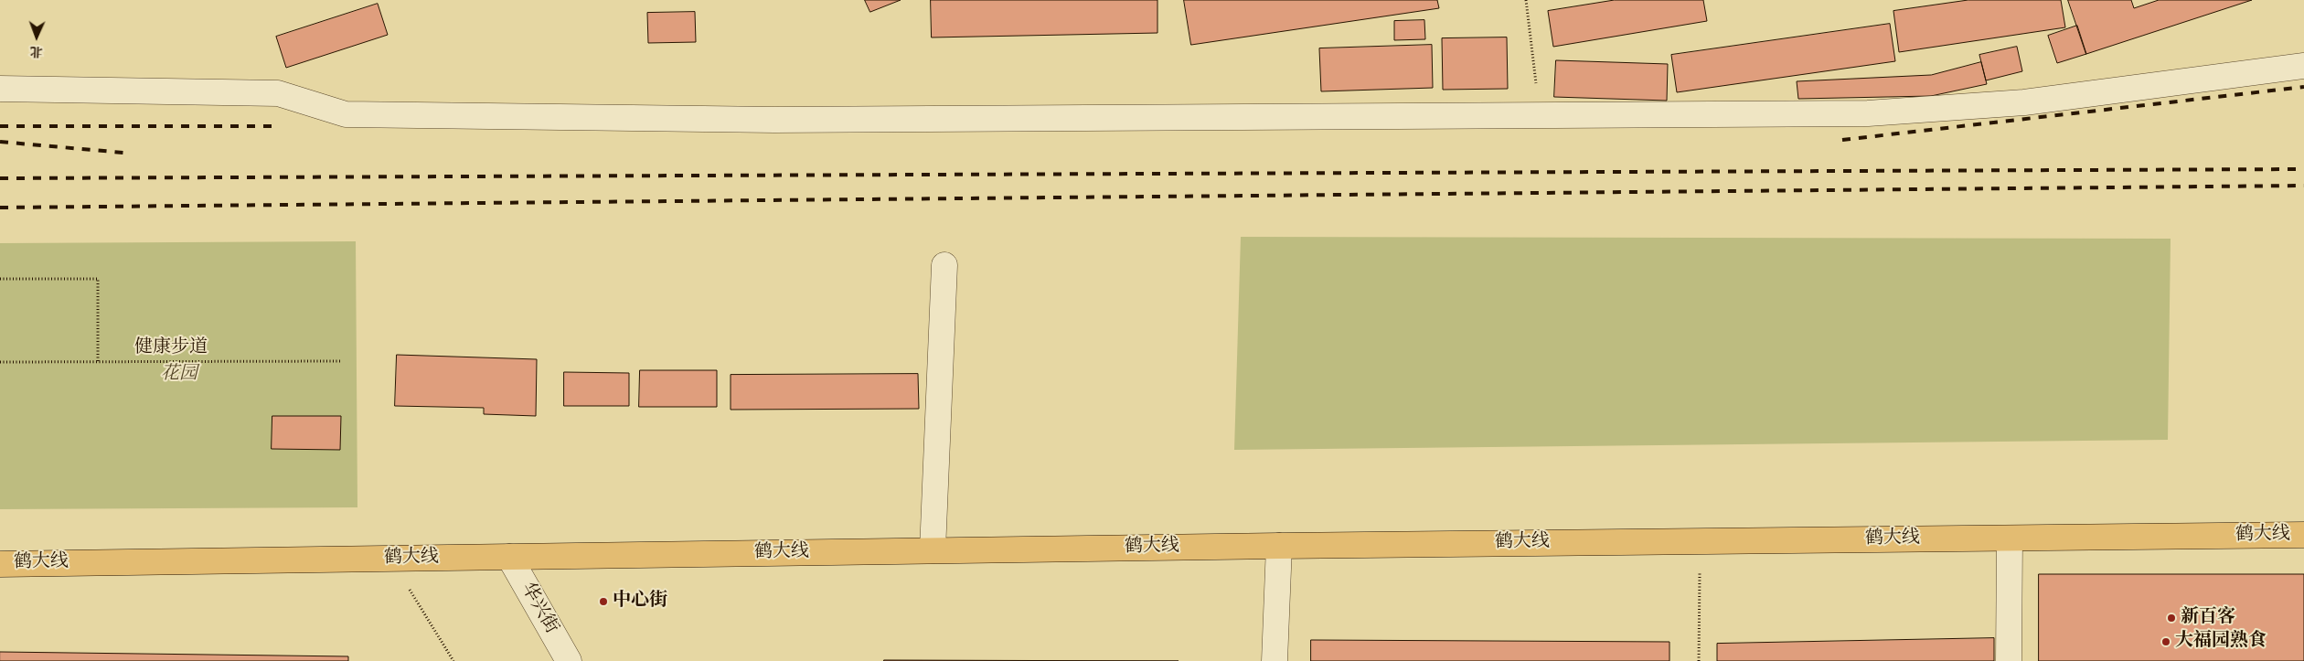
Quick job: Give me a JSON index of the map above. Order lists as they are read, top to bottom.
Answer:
{
  "streets": {
    "highway": ["鹤大线"],
    "street": ["华兴街"],
    "path": ["健康步道"]
  },
  "crossings": [
    ["鹤大线", "华兴街"]
  ],
  "parks": ["花园"],
  "places": ["中心街", "新百客", "大福园熟食"],
  "north": "bottom"
}
